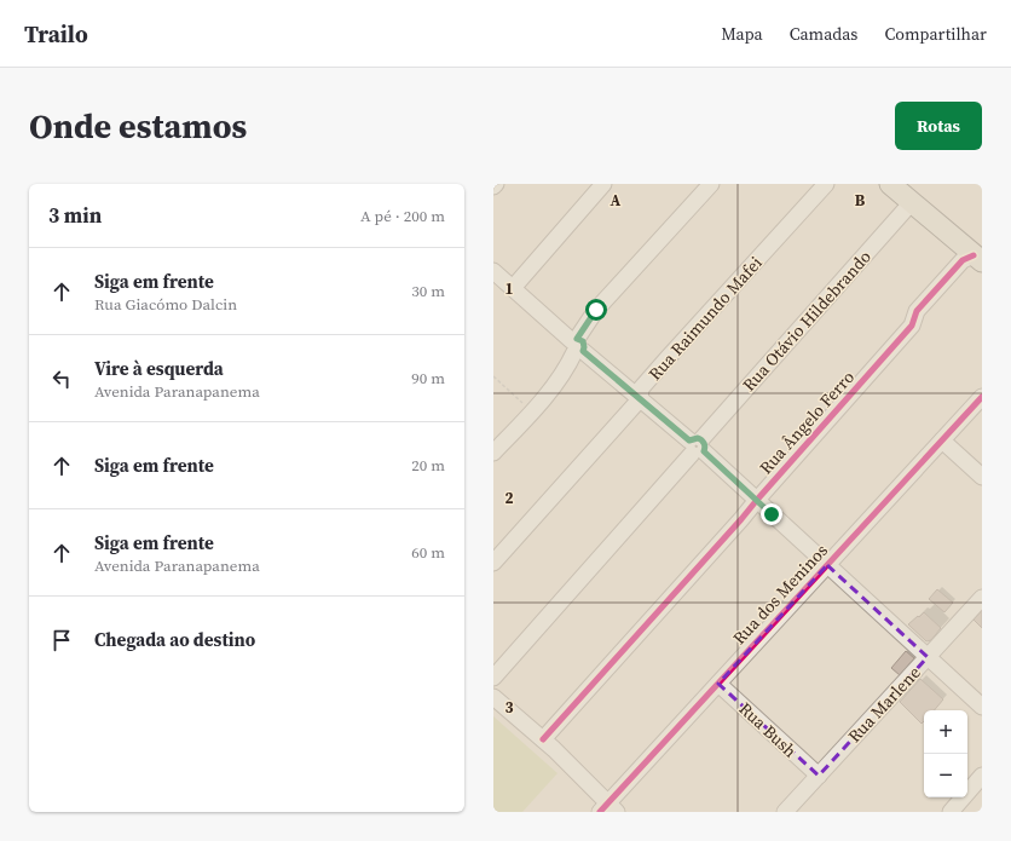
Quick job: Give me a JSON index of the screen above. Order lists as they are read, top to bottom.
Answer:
{
  "streets": {
    "street": [
      "Rua Raimundo Mafei",
      "Rua Otávio Hildebrando",
      "Rua Ângelo Ferro",
      "Rua dos Meninos",
      "Rua Marlene",
      "Rua Bush"
    ]
  },
  "crossings": [
    ["Rua dos Meninos", "Rua Bush"],
    ["Rua Marlene", "Rua Bush"]
  ],
  "page": {
    "header": "Trailo",
    "nav": ["Mapa", "Camadas", "Compartilhar"],
    "buttons": "Rotas",
    "title": "Onde estamos",
    "heading": ["3 min", "A pé · 200 m"],
    "list": [
      ["Siga em frente", "Rua Giacómo Dalcin", "30 m"],
      ["Vire à esquerda", "Avenida Paranapanema", "90 m"],
      ["Siga em frente", "20 m"],
      ["Siga em frente", "Avenida Paranapanema", "60 m"],
      "Chegada ao destino"
    ],
    "map_buttons": ["+", "−"]
  },
  "grid": {
    "columns": ["A", "B"],
    "rows": ["1", "2", "3"]
  }
}
